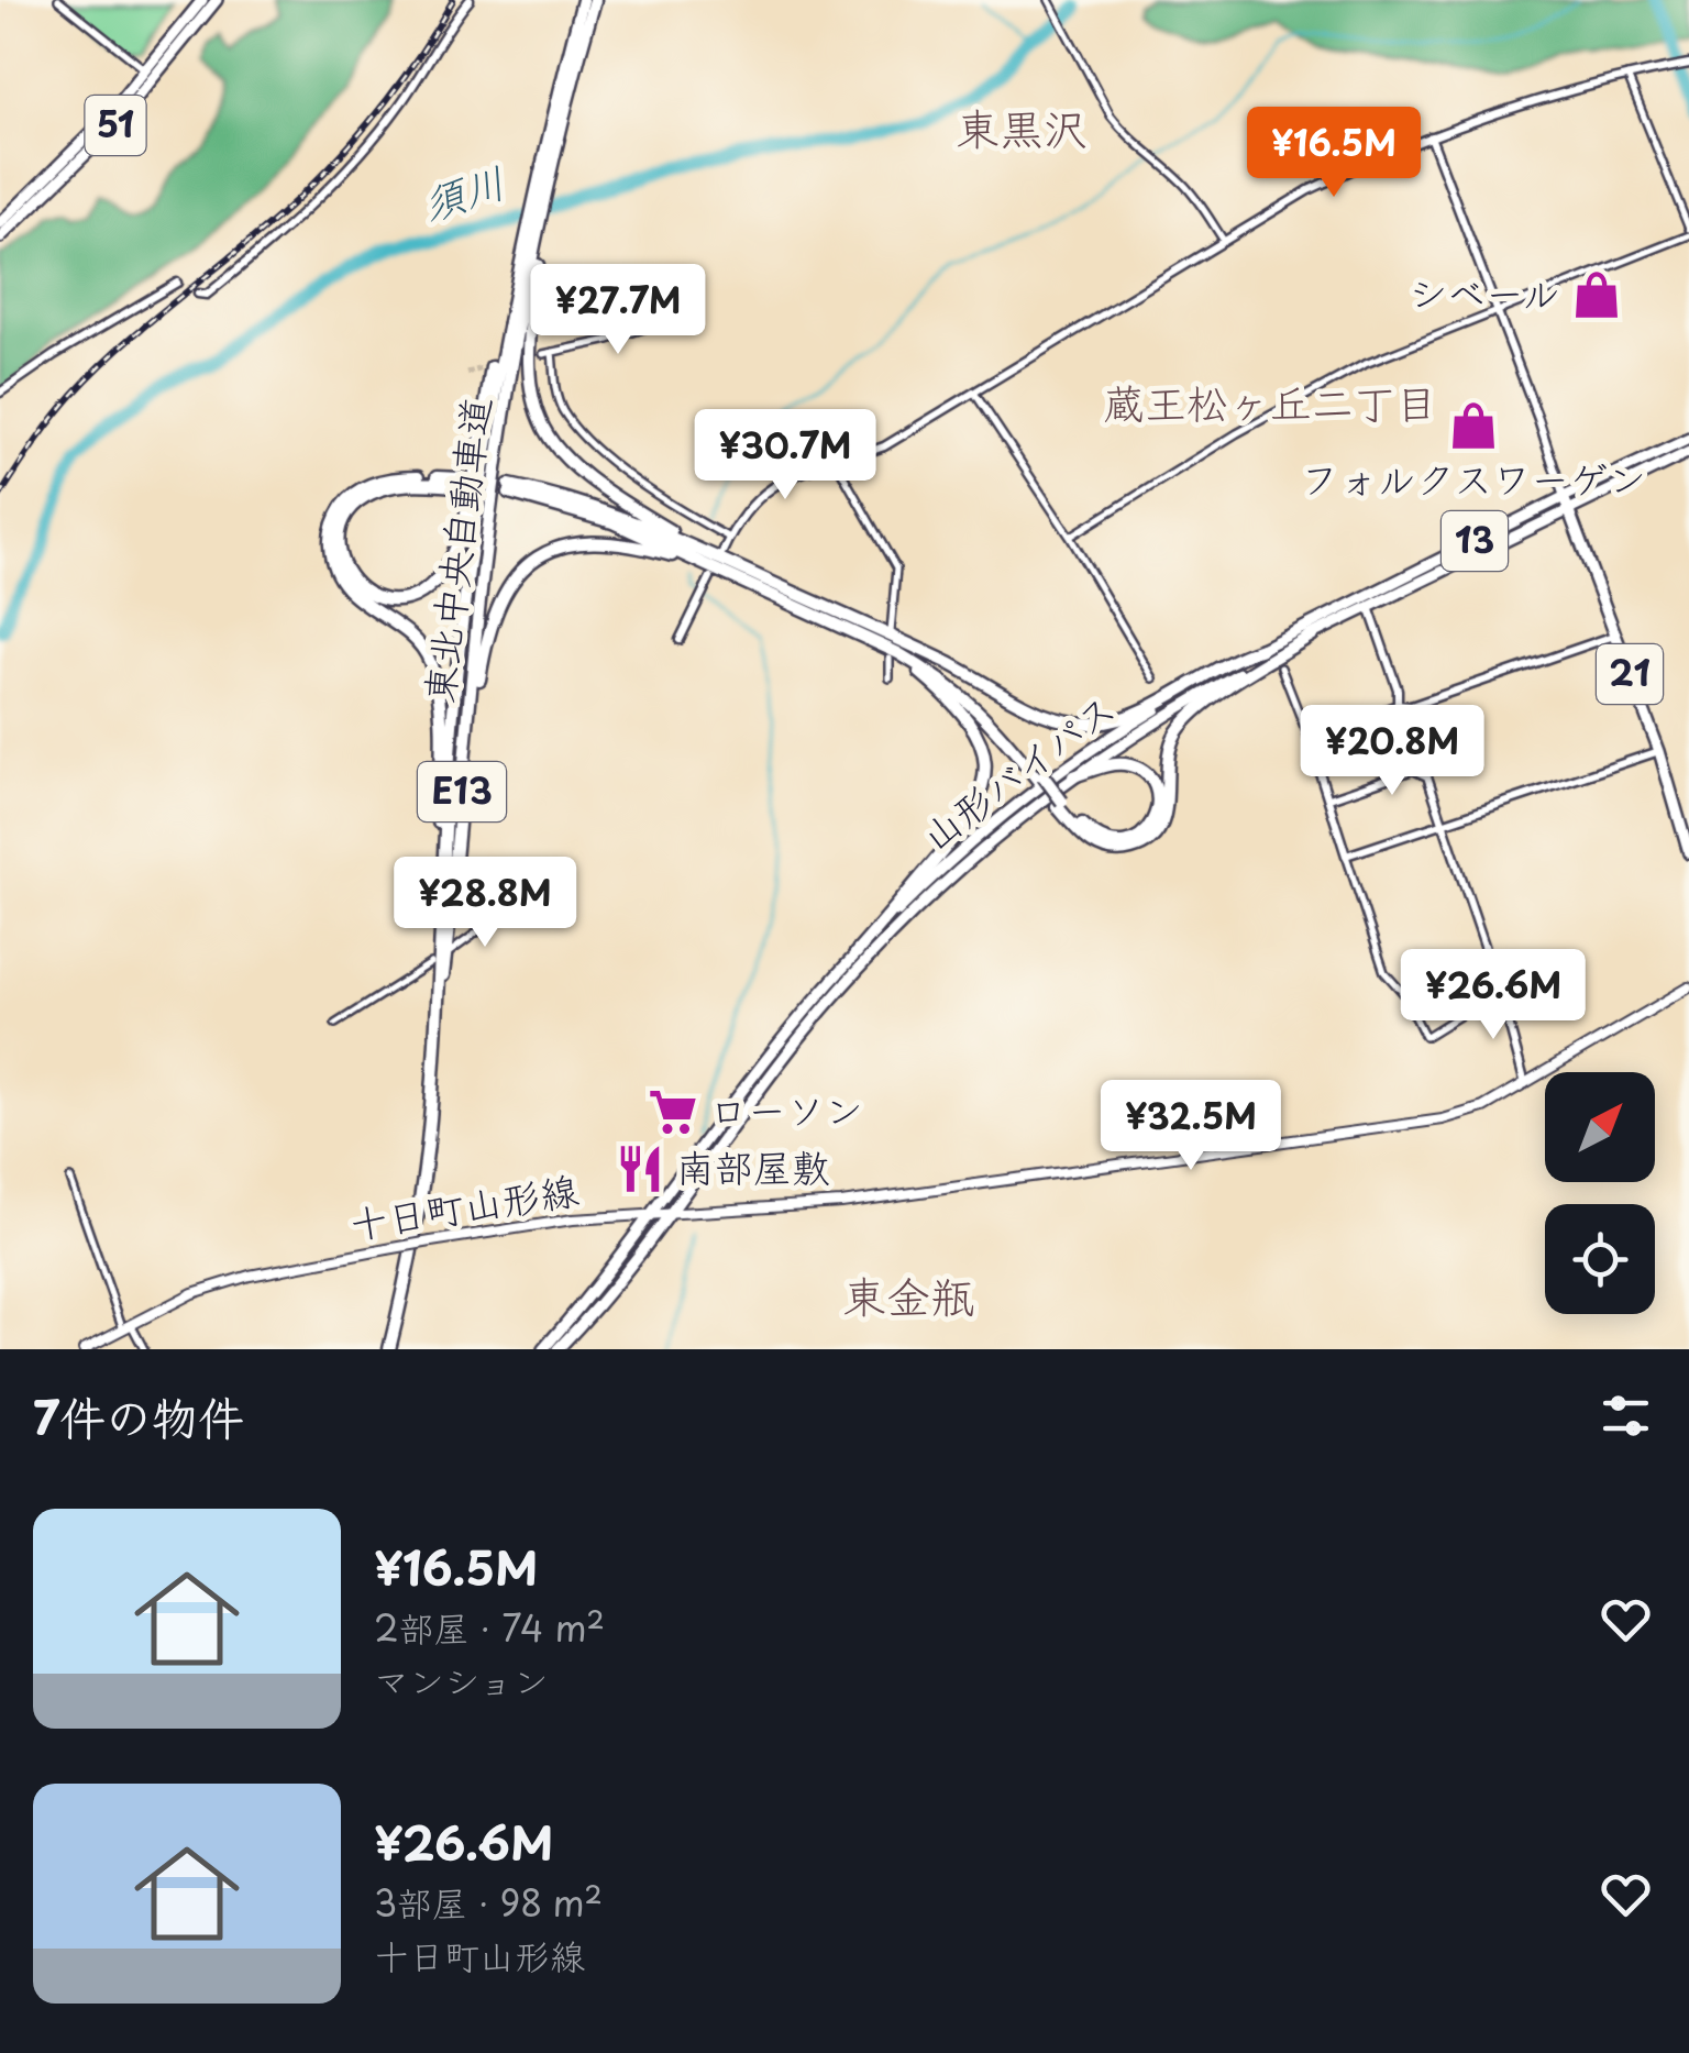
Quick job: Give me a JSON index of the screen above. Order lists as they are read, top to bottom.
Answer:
{
  "streets": {
    "highway": ["東北中央自動車道", "E13"],
    "main road": [
      "51",
      "13",
      "21",
      "山形バイパス",
      "十日町山形線"
    ]
  },
  "crossings": [
    ["21", "山形バイパス"],
    ["山形バイパス", "十日町山形線"]
  ],
  "districts": ["東黒沢", "蔵王松ヶ丘二丁目", "東金瓶"],
  "water": ["須川"],
  "places": {
    "shop": ["シベール", "フォルクスワーゲン"],
    "supermarket": ["ローソン"],
    "restaurant": ["南部屋敷"]
  },
  "north": "top right",
  "page": {
    "price": [
      "¥16.5M",
      "¥27.7M",
      "¥30.7M",
      "¥20.8M",
      "¥28.8M",
      "¥26.6M",
      "¥32.5M"
    ],
    "heading": "7件の物件",
    "list": [
      {
        "name": "¥16.5M",
        "note": "2部屋 · 74 m² · マンション"
      },
      {
        "name": "¥26.6M",
        "note": "3部屋 · 98 m² · 十日町山形線"
      }
    ]
  }
}
